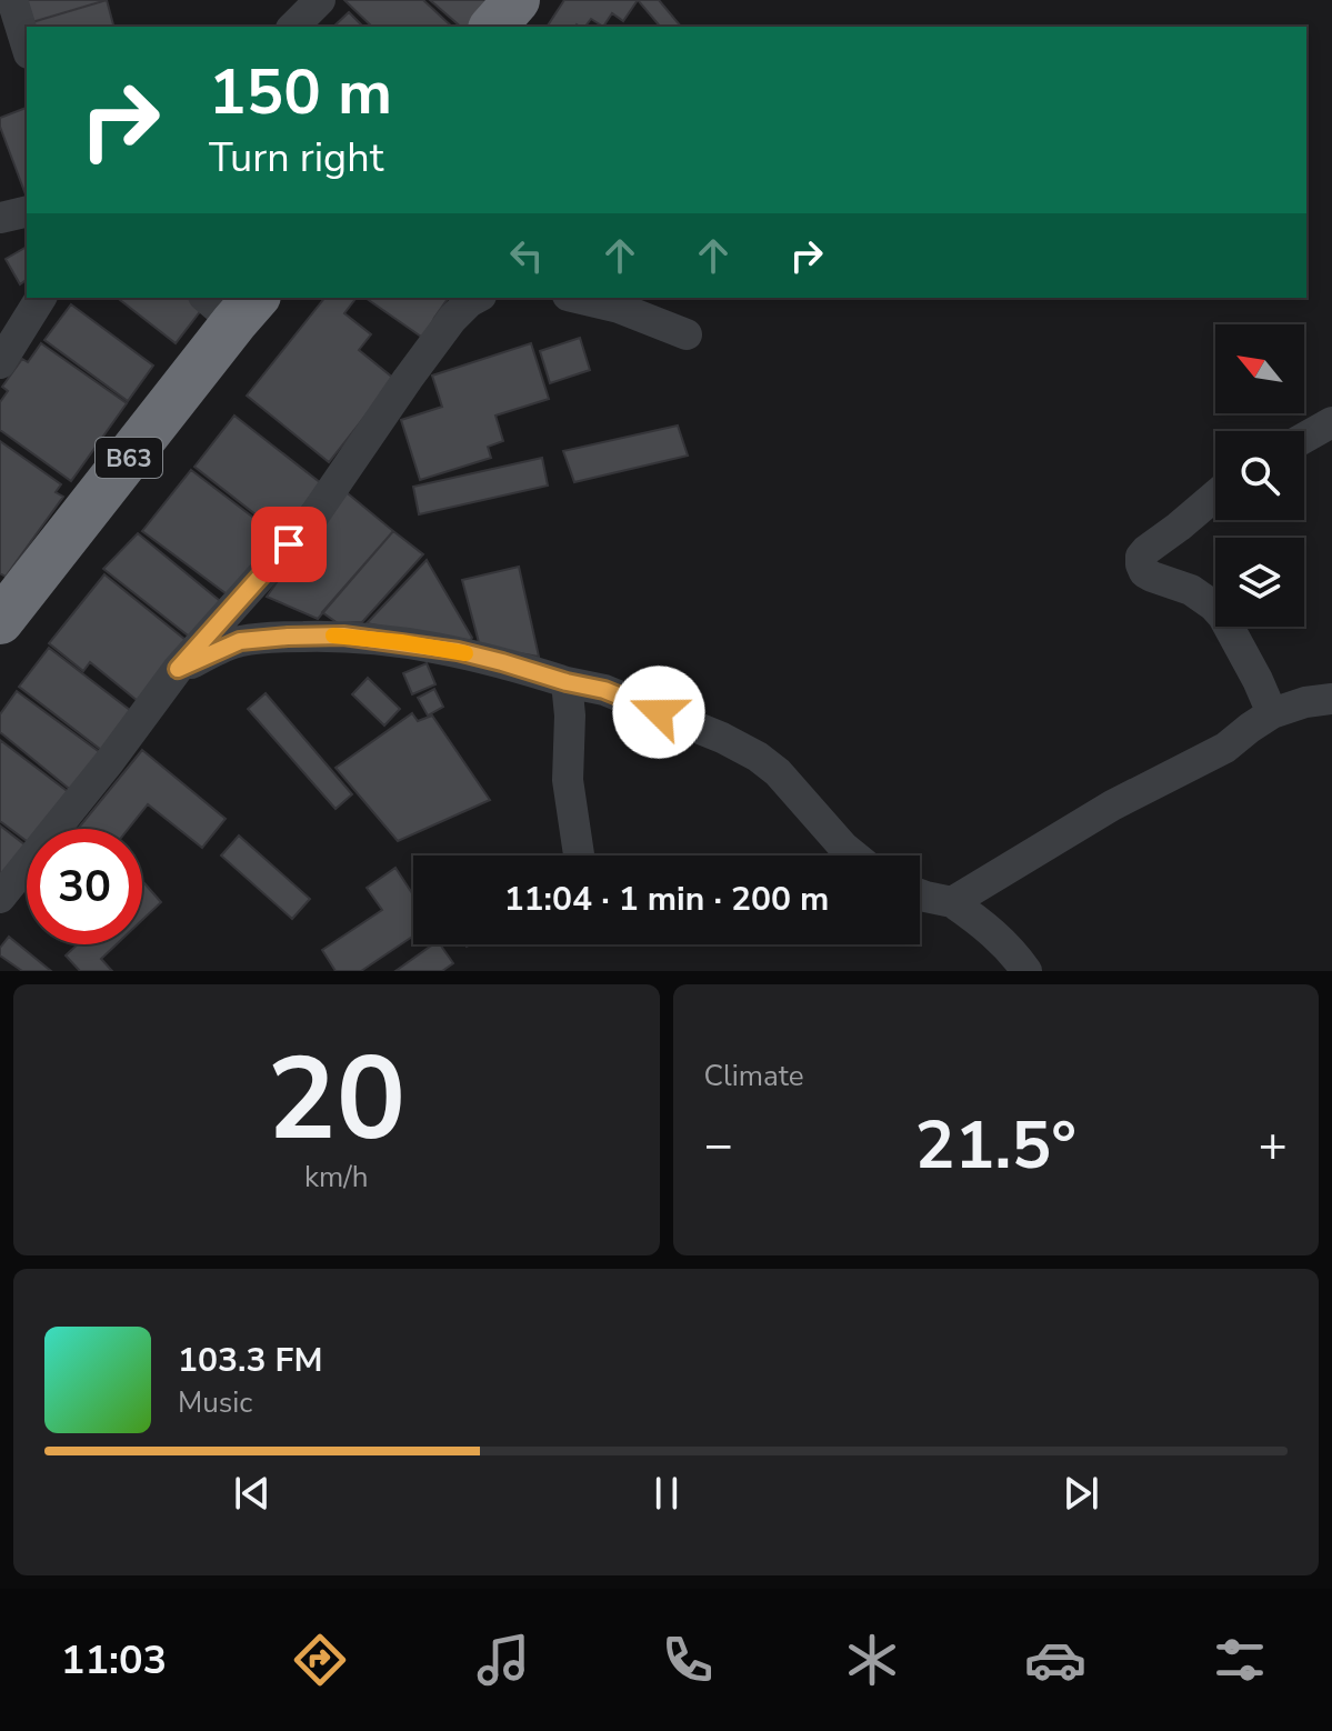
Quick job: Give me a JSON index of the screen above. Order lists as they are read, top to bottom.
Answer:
{
  "streets": {
    "highway": ["B63"]
  },
  "north": "top left",
  "page": {
    "turn": ["150 m", "Turn right"],
    "limit": "30",
    "trip": "11:04 · 1 min · 200 m",
    "tile": [
      ["20", "km/h"],
      "Climate"
    ],
    "heat": ["−", "21.5°", "+"],
    "song": ["103.3 FM", "Music"],
    "tabs": "11:03"
  }
}
